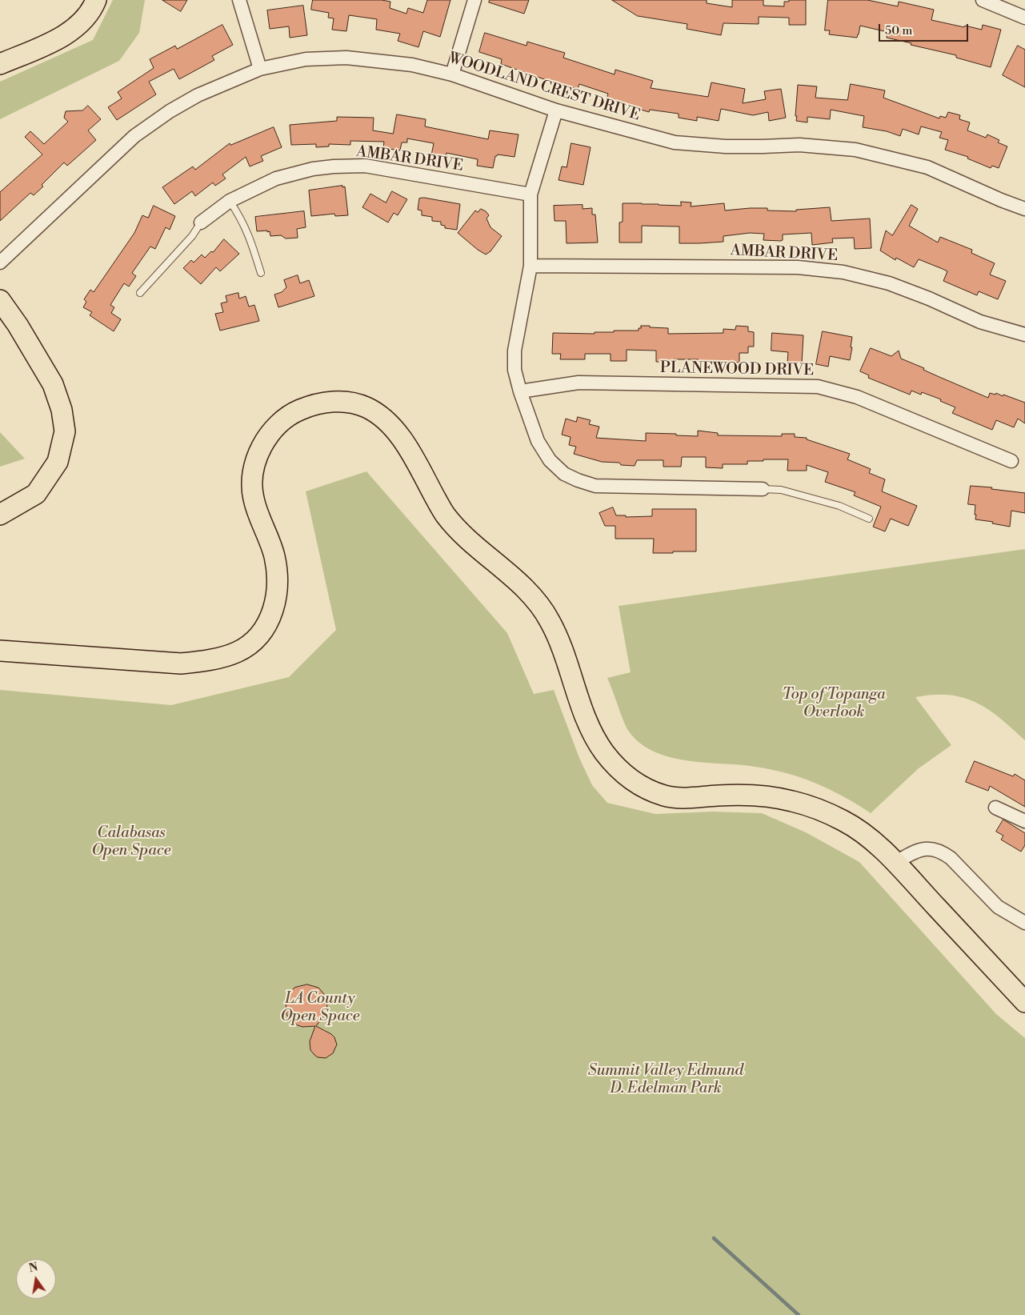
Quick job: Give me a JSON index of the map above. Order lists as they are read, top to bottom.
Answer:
{
  "streets": {
    "street": ["WOODLAND CREST DRIVE", "AMBAR DRIVE", "PLANEWOOD DRIVE"]
  },
  "parks": [
    "Top of Topanga Overlook",
    "Calabasas Open Space",
    "LA County Open Space",
    "Summit Valley Edmund D. Edelman Park"
  ],
  "scale_bar": "50 m",
  "north": "top"
}
